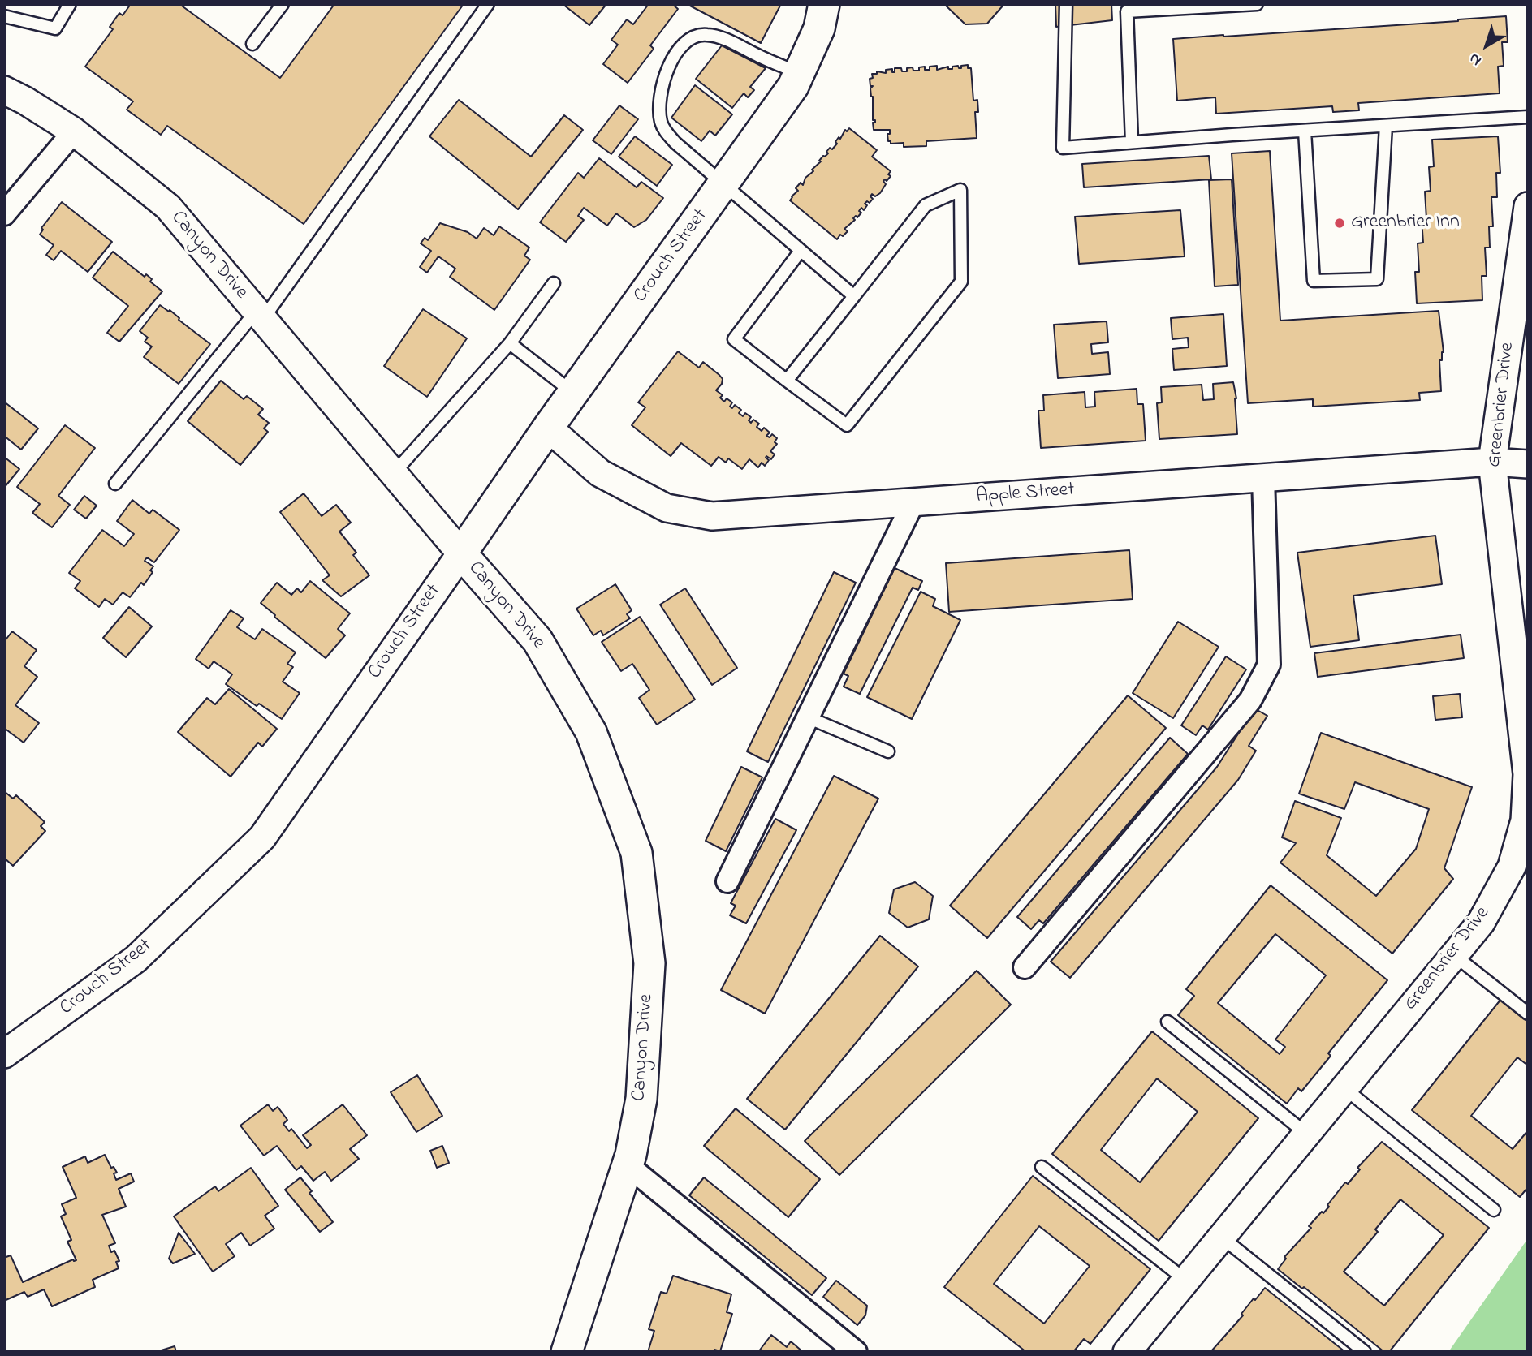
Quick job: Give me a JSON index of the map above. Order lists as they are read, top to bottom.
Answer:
{
  "streets": {
    "main road": ["Canyon Drive", "Crouch Street"],
    "street": ["Greenbrier Drive", "Apple Street"]
  },
  "crossings": [
    ["Canyon Drive", "Crouch Street"],
    ["Crouch Street", "Apple Street"],
    ["Greenbrier Drive", "Apple Street"]
  ],
  "places": ["Greenbrier Inn"],
  "north": "bottom left"
}
